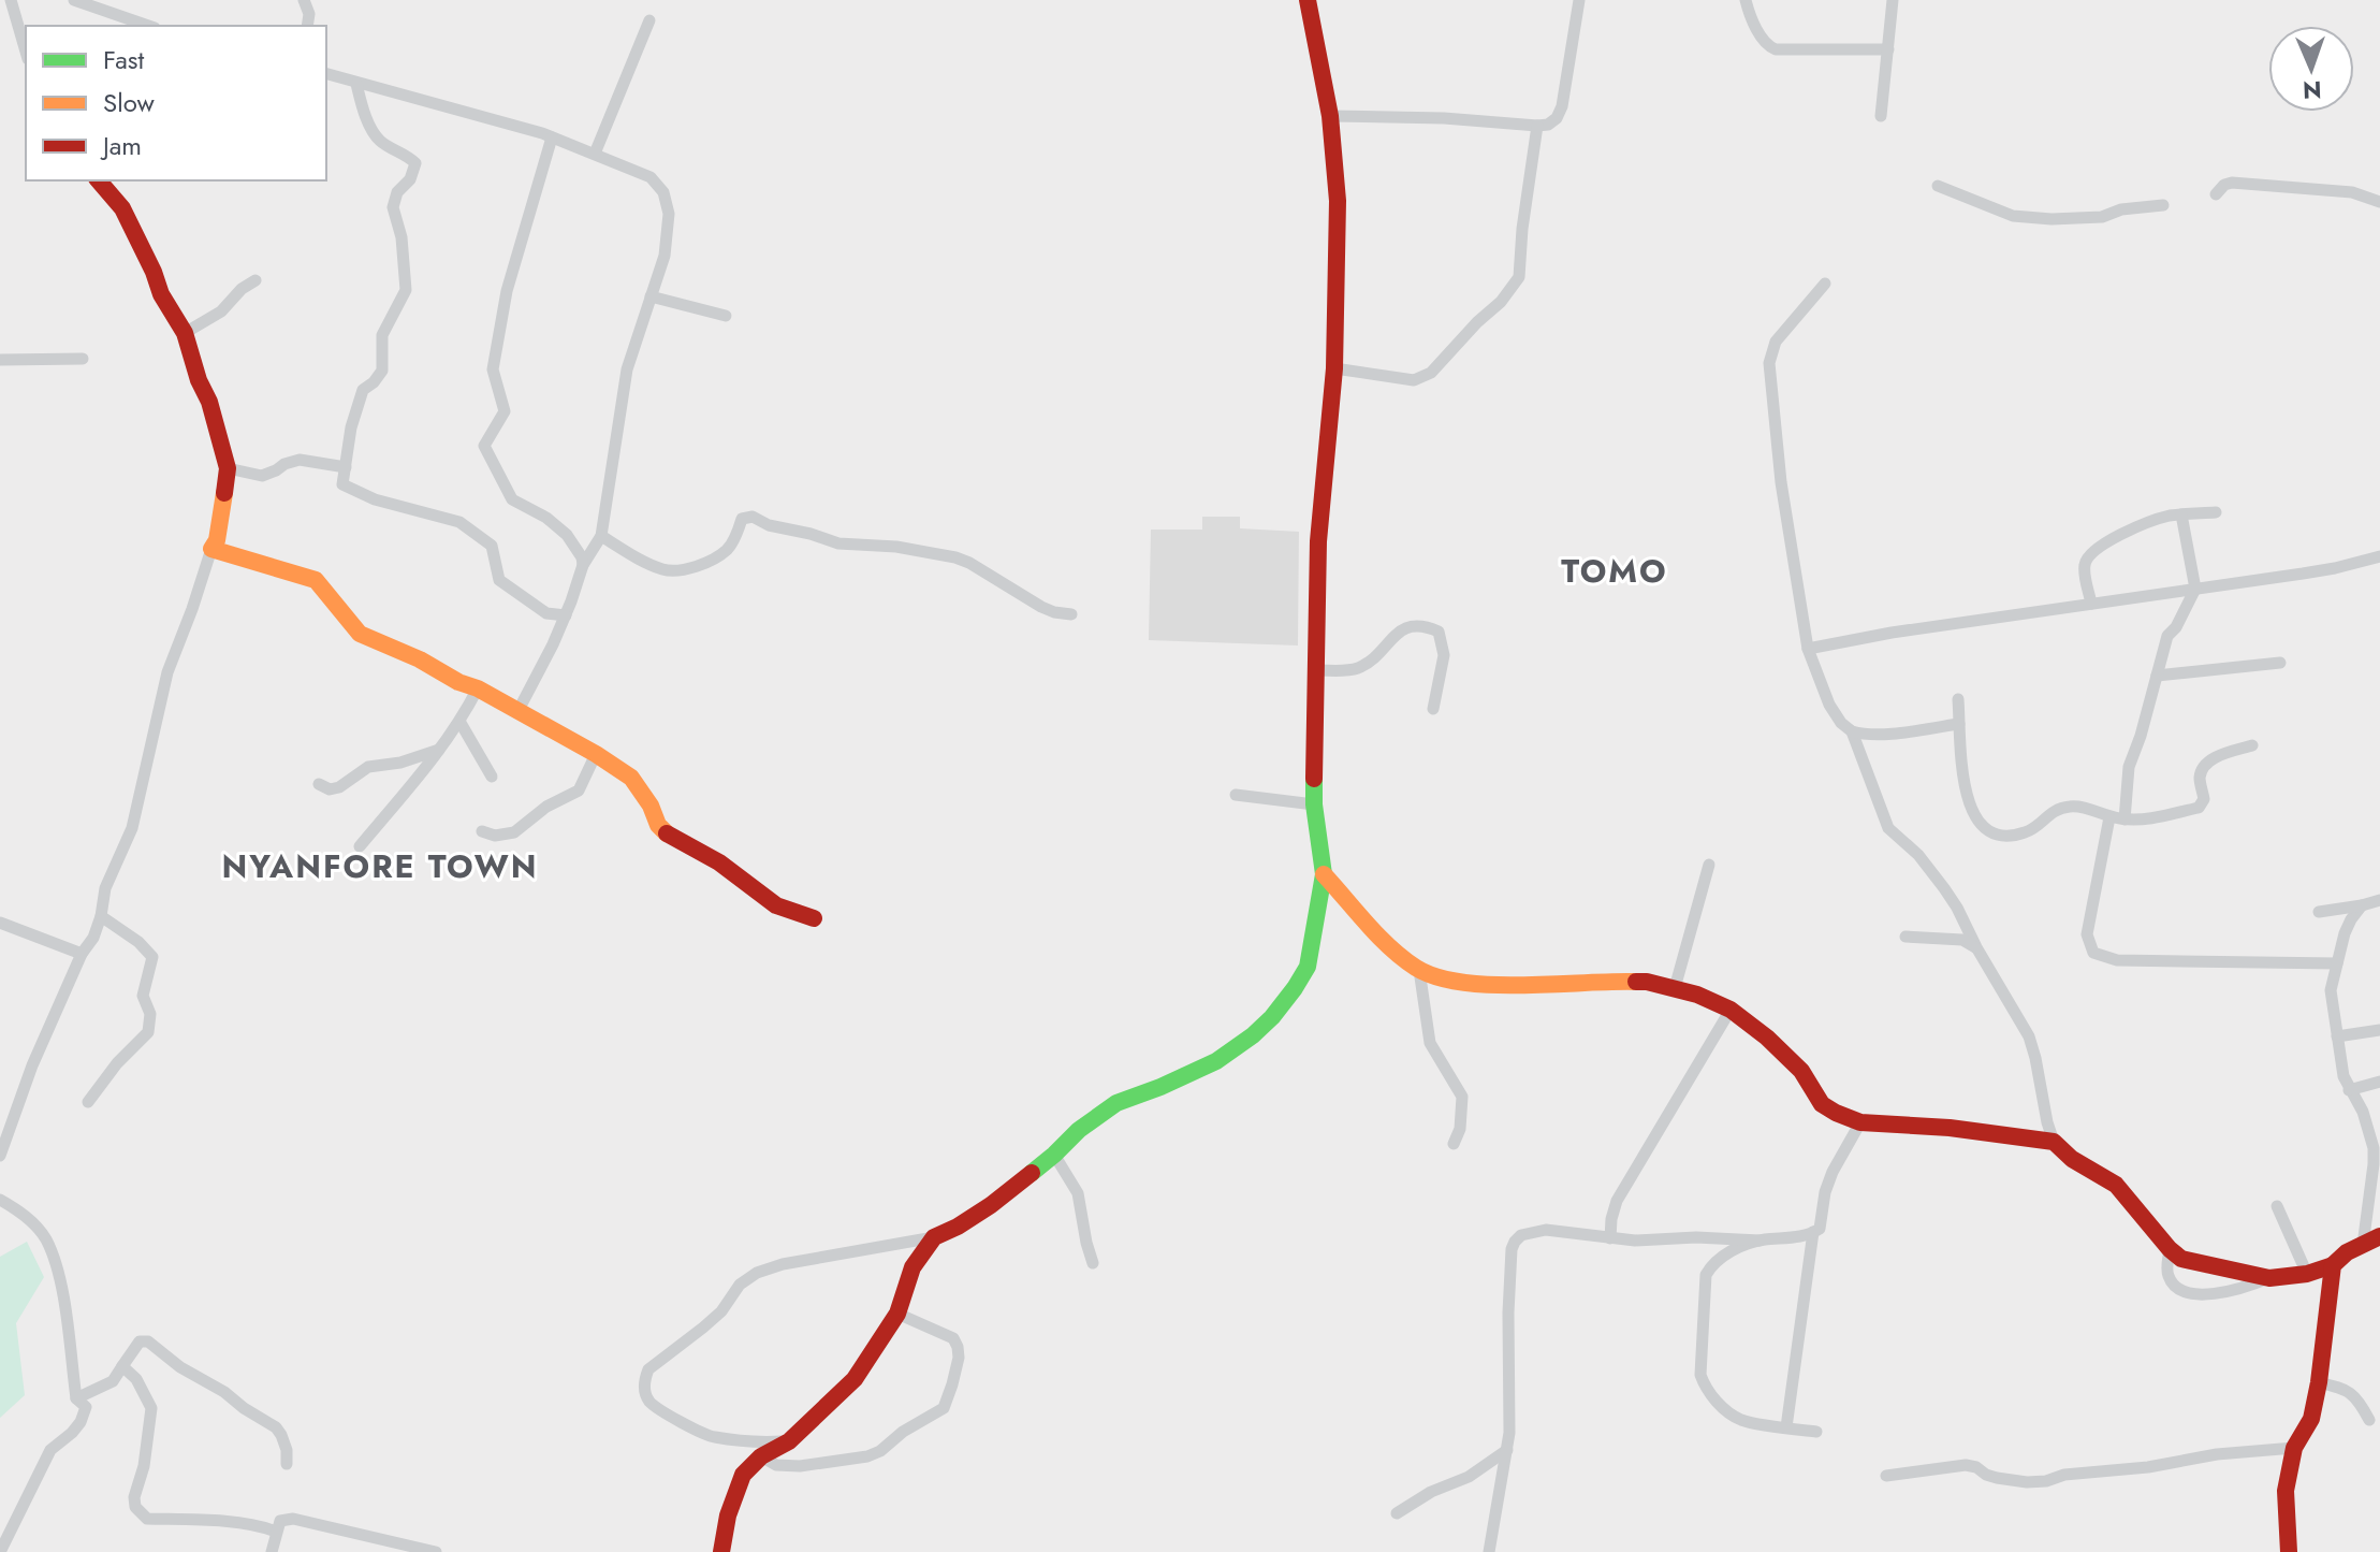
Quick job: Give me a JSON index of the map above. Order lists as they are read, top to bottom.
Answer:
{
  "districts": ["TOMO", "NYANFORE TOWN"],
  "legend": ["Fast", "Slow", "Jam"],
  "north": "bottom"
}
